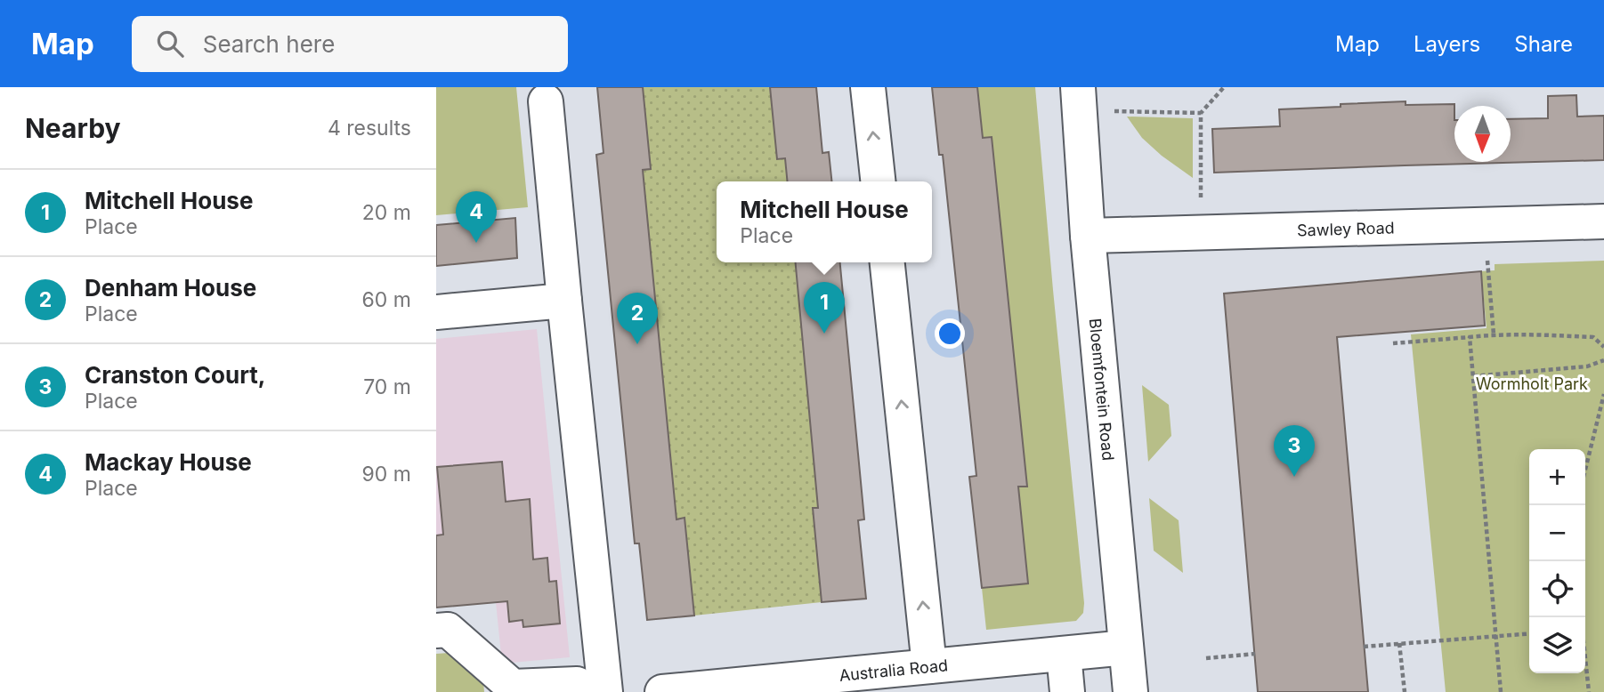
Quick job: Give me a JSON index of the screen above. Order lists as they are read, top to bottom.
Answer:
{
  "streets": {
    "street": ["Sawley Road", "Bloemfontein Road", "Australia Road"]
  },
  "crossings": [
    ["Sawley Road", "Bloemfontein Road"],
    ["Bloemfontein Road", "Australia Road"]
  ],
  "parks": ["Wormholt Park"],
  "north": "bottom",
  "page": {
    "header": "Map",
    "search": "Search here",
    "nav": ["Map", "Layers", "Share"],
    "heading": ["Nearby", "4 results"],
    "list": [
      {
        "mark": "1",
        "name": "Mitchell House",
        "note": "Place",
        "value": "20 m"
      },
      {
        "mark": "2",
        "name": "Denham House",
        "note": "Place",
        "value": "60 m"
      },
      {
        "mark": "3",
        "name": "Cranston Court,",
        "note": "Place",
        "value": "70 m"
      },
      {
        "mark": "4",
        "name": "Mackay House",
        "note": "Place",
        "value": "90 m"
      }
    ],
    "popup": ["Mitchell House", "Place"],
    "pins": [
      "4",
      "1",
      "2",
      "3"
    ],
    "map_buttons": ["+", "−"]
  }
}
